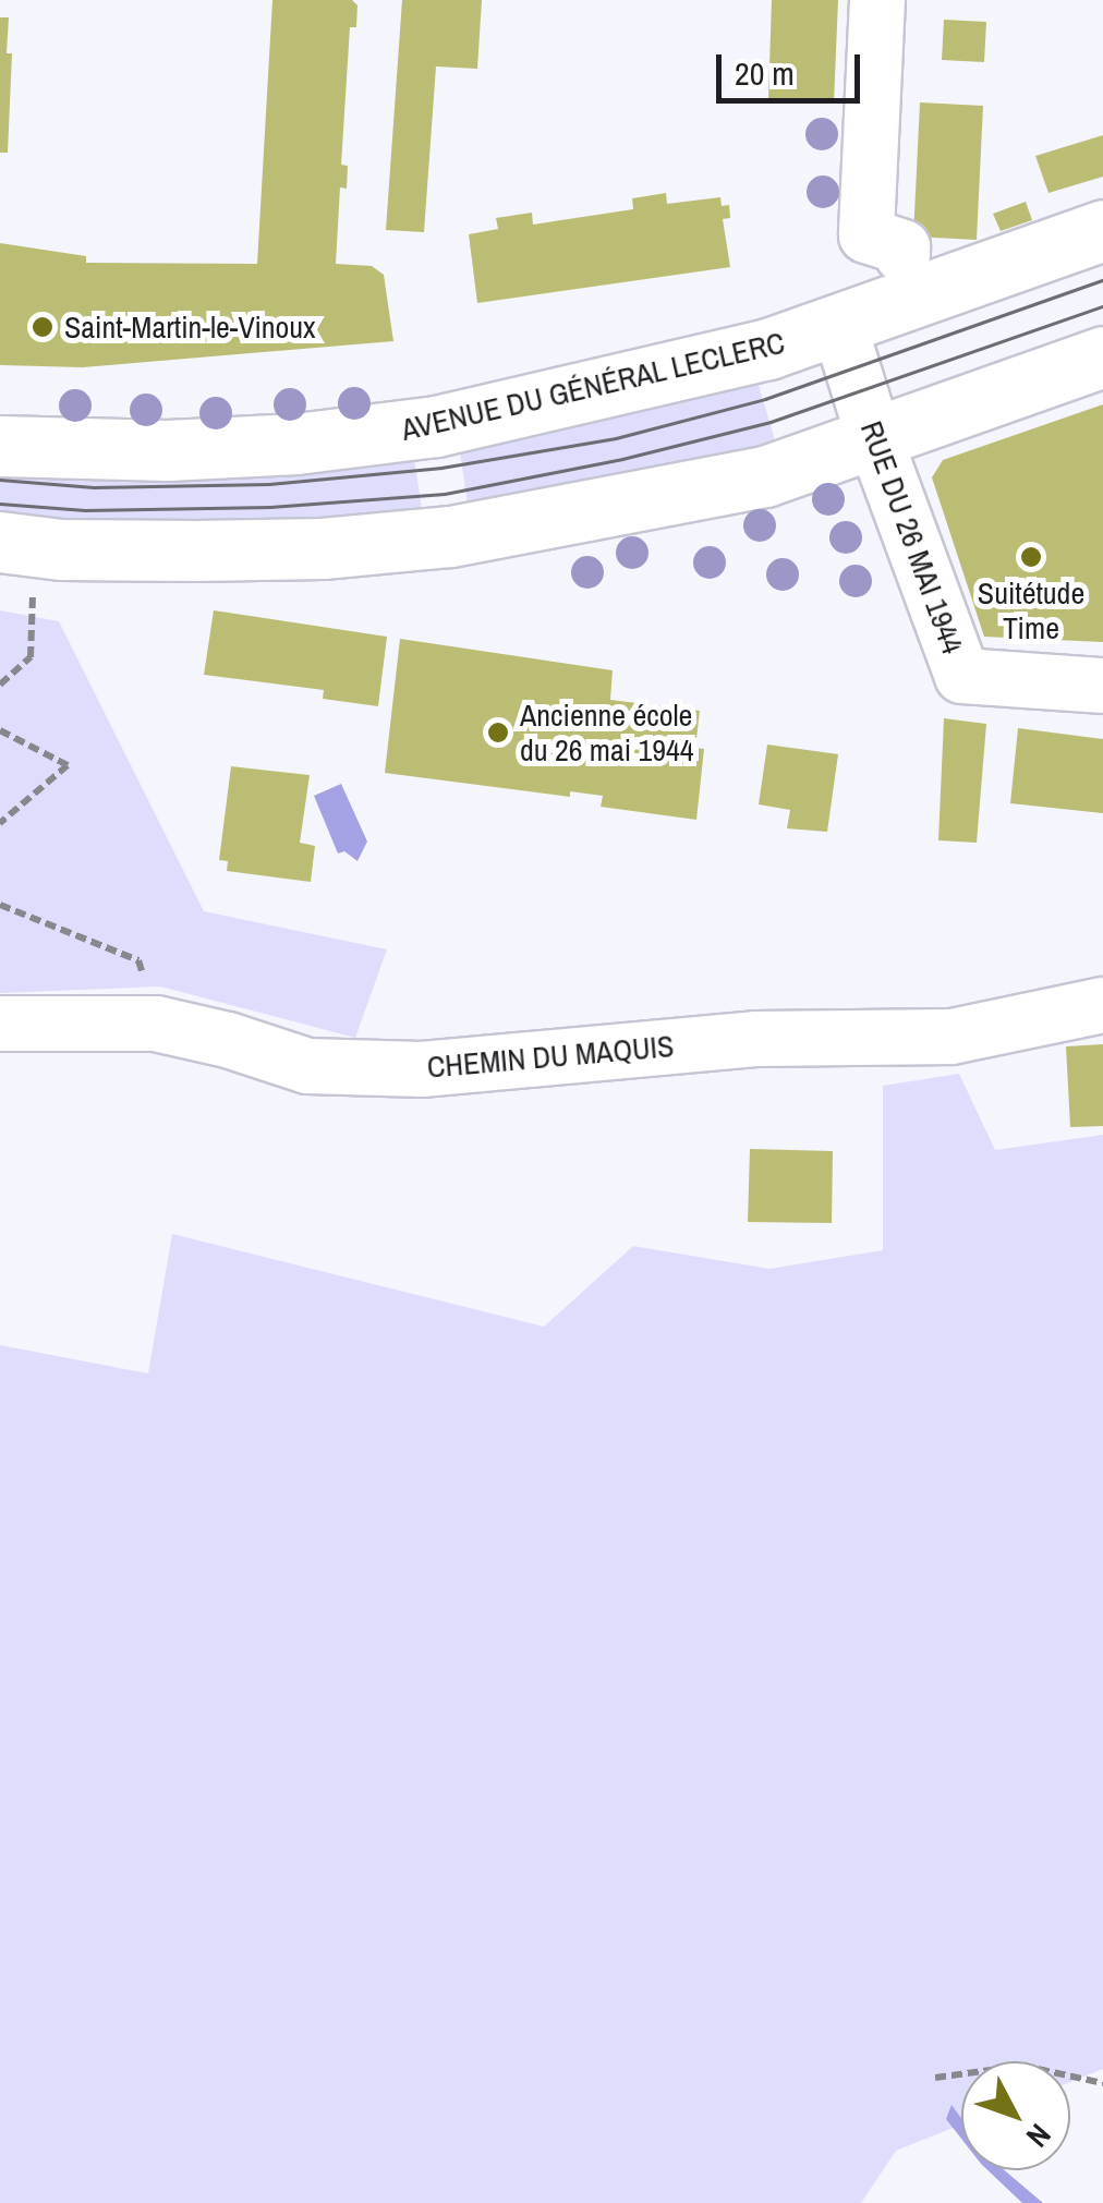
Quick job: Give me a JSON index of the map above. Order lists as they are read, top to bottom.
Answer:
{
  "streets": {
    "main road": ["AVENUE DU GÉNÉRAL LECLERC"],
    "street": ["RUE DU 26 MAI 1944", "CHEMIN DU MAQUIS"]
  },
  "crossings": [
    ["AVENUE DU GÉNÉRAL LECLERC", "RUE DU 26 MAI 1944"]
  ],
  "places": ["Saint-Martin-le-Vinoux", "Suitétude Time", "Ancienne école du 26 mai 1944"],
  "scale_bar": "20 m",
  "north": "bottom right"
}
